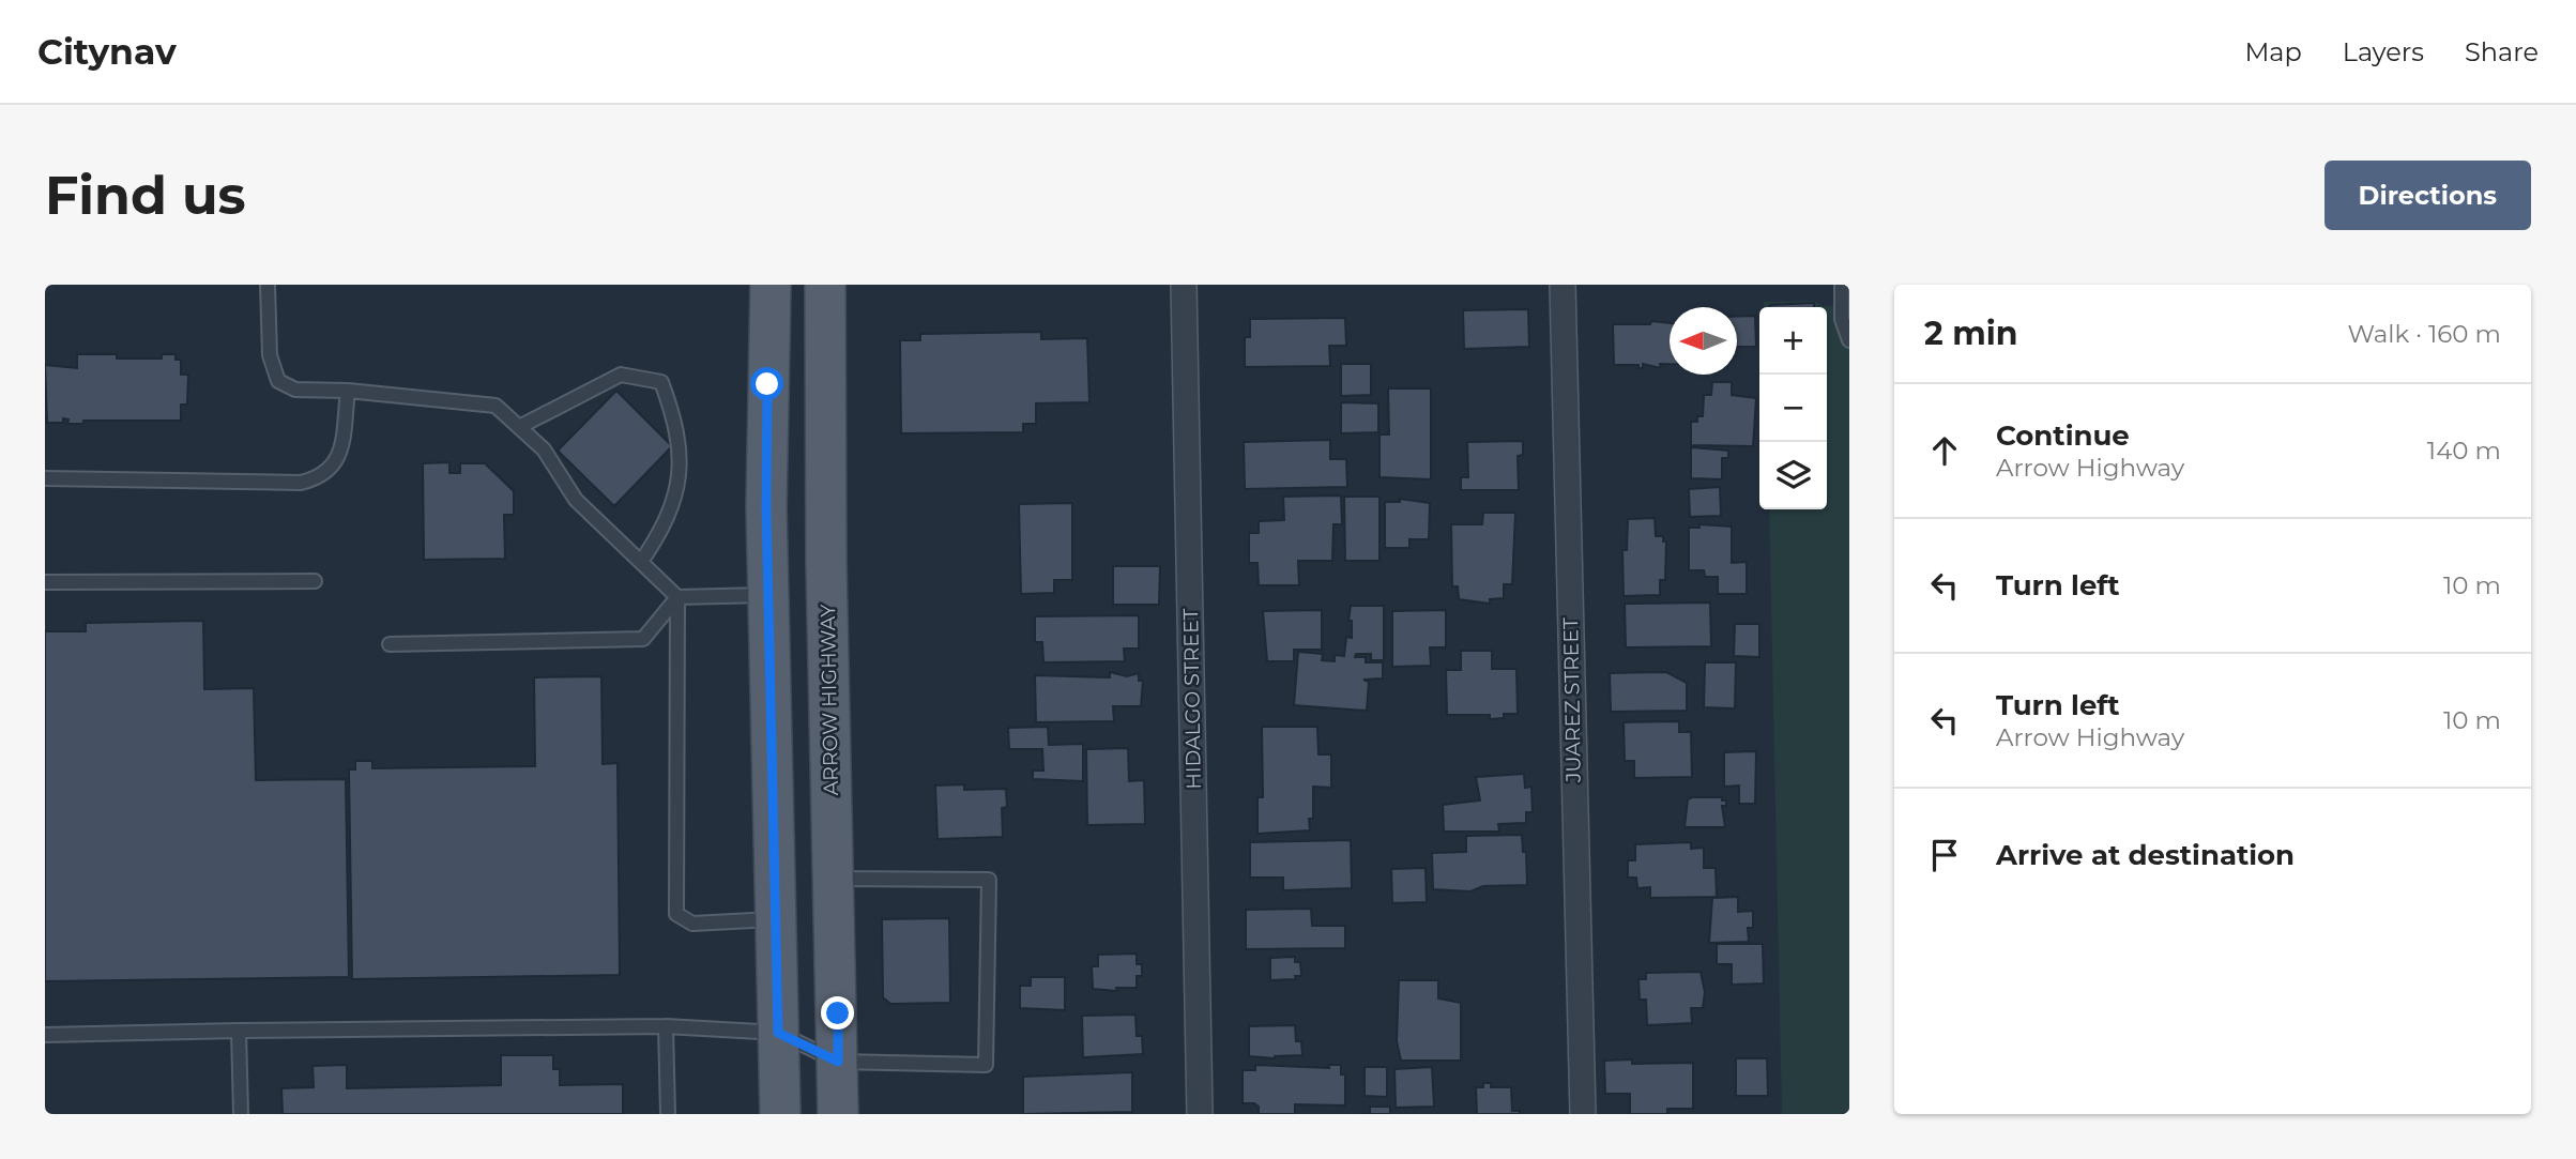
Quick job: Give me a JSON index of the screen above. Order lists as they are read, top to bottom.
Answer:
{
  "streets": {
    "main road": ["ARROW HIGHWAY"],
    "street": ["HIDALGO STREET", "JUAREZ STREET"]
  },
  "north": "left",
  "page": {
    "header": "Citynav",
    "nav": ["Map", "Layers", "Share"],
    "buttons": "Directions",
    "title": "Find us",
    "heading": ["2 min", "Walk · 160 m"],
    "map_buttons": ["+", "−"],
    "list": [
      ["Continue", "Arrow Highway", "140 m"],
      ["Turn left", "10 m"],
      ["Turn left", "Arrow Highway", "10 m"],
      "Arrive at destination"
    ]
  }
}
